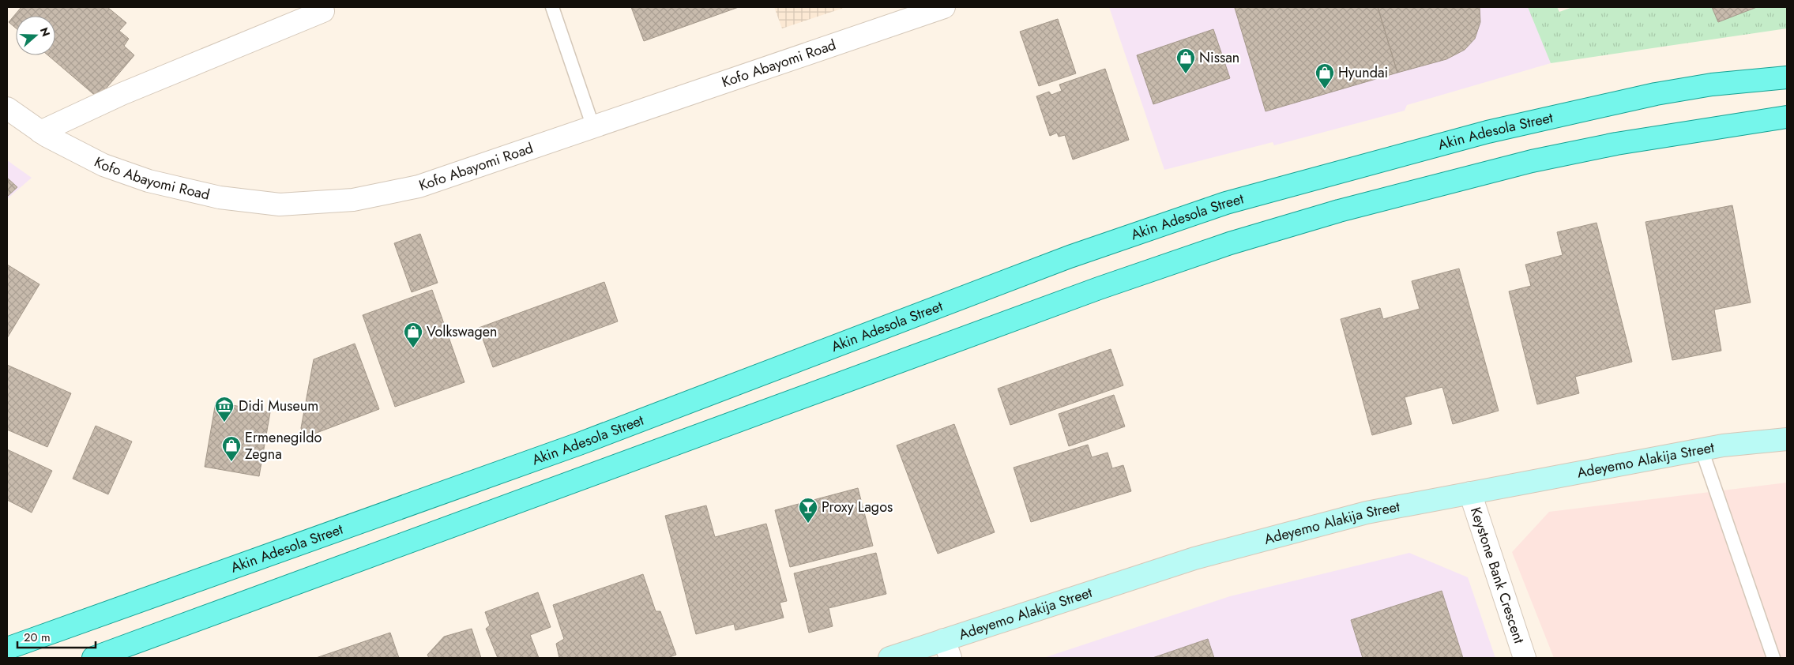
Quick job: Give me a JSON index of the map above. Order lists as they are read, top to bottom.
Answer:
{
  "streets": {
    "main road": ["Akin Adesola Street", "Adeyemo Alakija Street"],
    "street": ["Kofo Abayomi Road", "Keystone Bank Crescent"]
  },
  "crossings": [
    ["Adeyemo Alakija Street", "Keystone Bank Crescent"]
  ],
  "places": {
    "shop": [
      "Nissan",
      "Hyundai",
      "Volkswagen",
      "Ermenegildo Zegna"
    ],
    "museum": ["Didi Museum"],
    "bar": ["Proxy Lagos"]
  },
  "scale_bar": "20 m",
  "north": "right"
}
